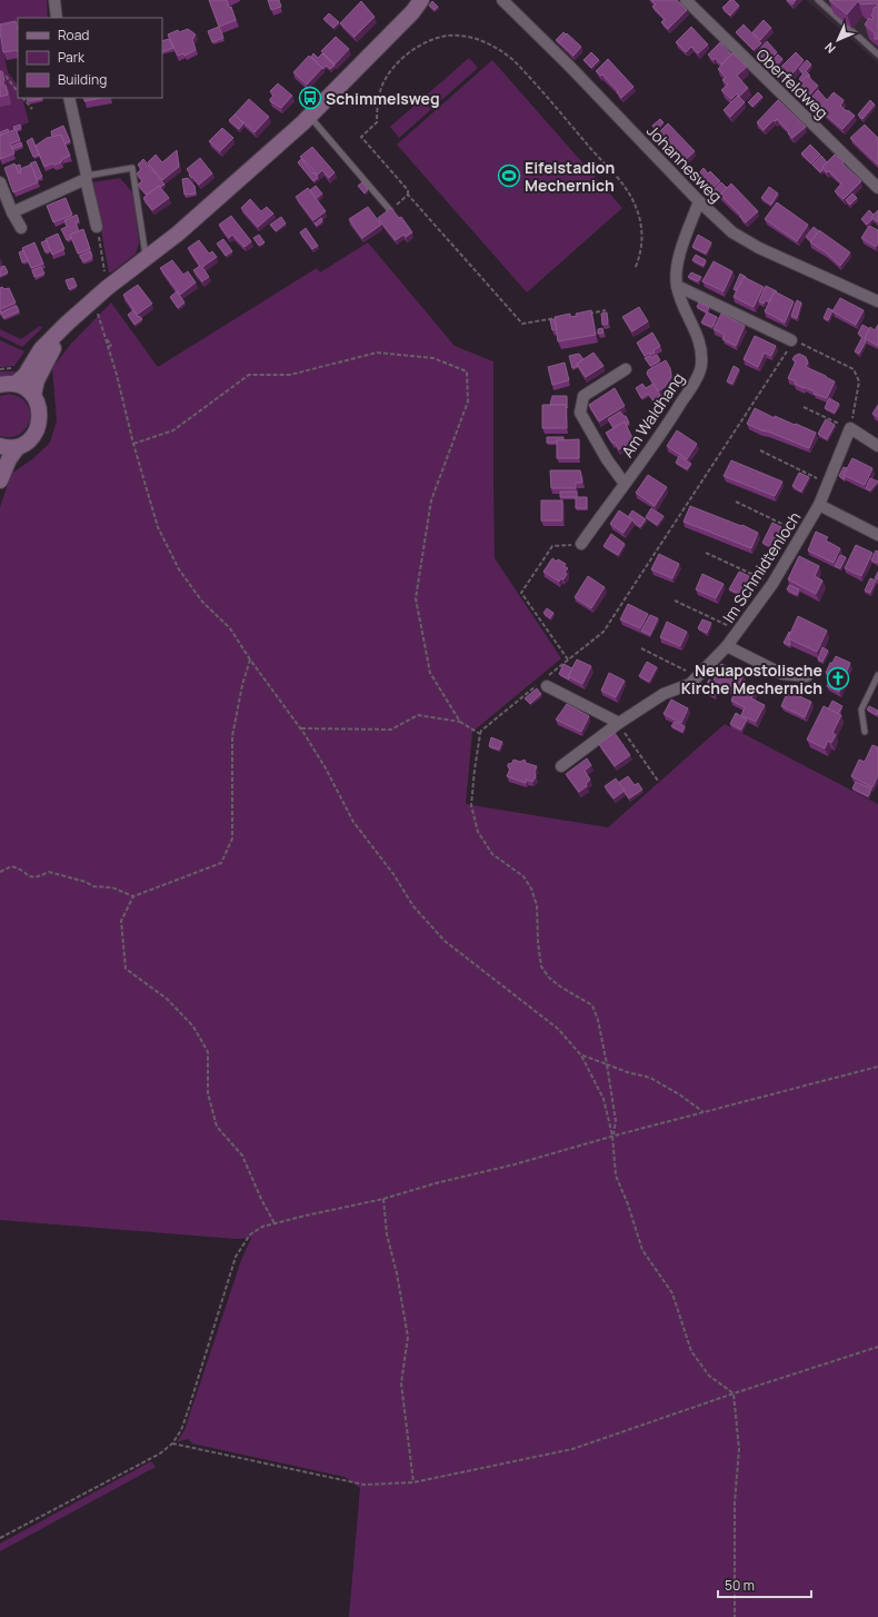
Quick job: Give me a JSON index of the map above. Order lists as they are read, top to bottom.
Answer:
{
  "streets": {
    "street": [
      "Oberfeldweg",
      "Johannesweg",
      "Am Waldhang",
      "Im Schmidtenloch"
    ]
  },
  "crossings": [
    ["Johannesweg", "Am Waldhang"]
  ],
  "places": {
    "bus stop": ["Schimmelsweg"],
    "sports": ["Eifelstadion Mechernich"],
    "church": ["Neuapostolische Kirche Mechernich"]
  },
  "legend": ["Road", "Park", "Building"],
  "scale_bar": "50 m",
  "north": "bottom left"
}
